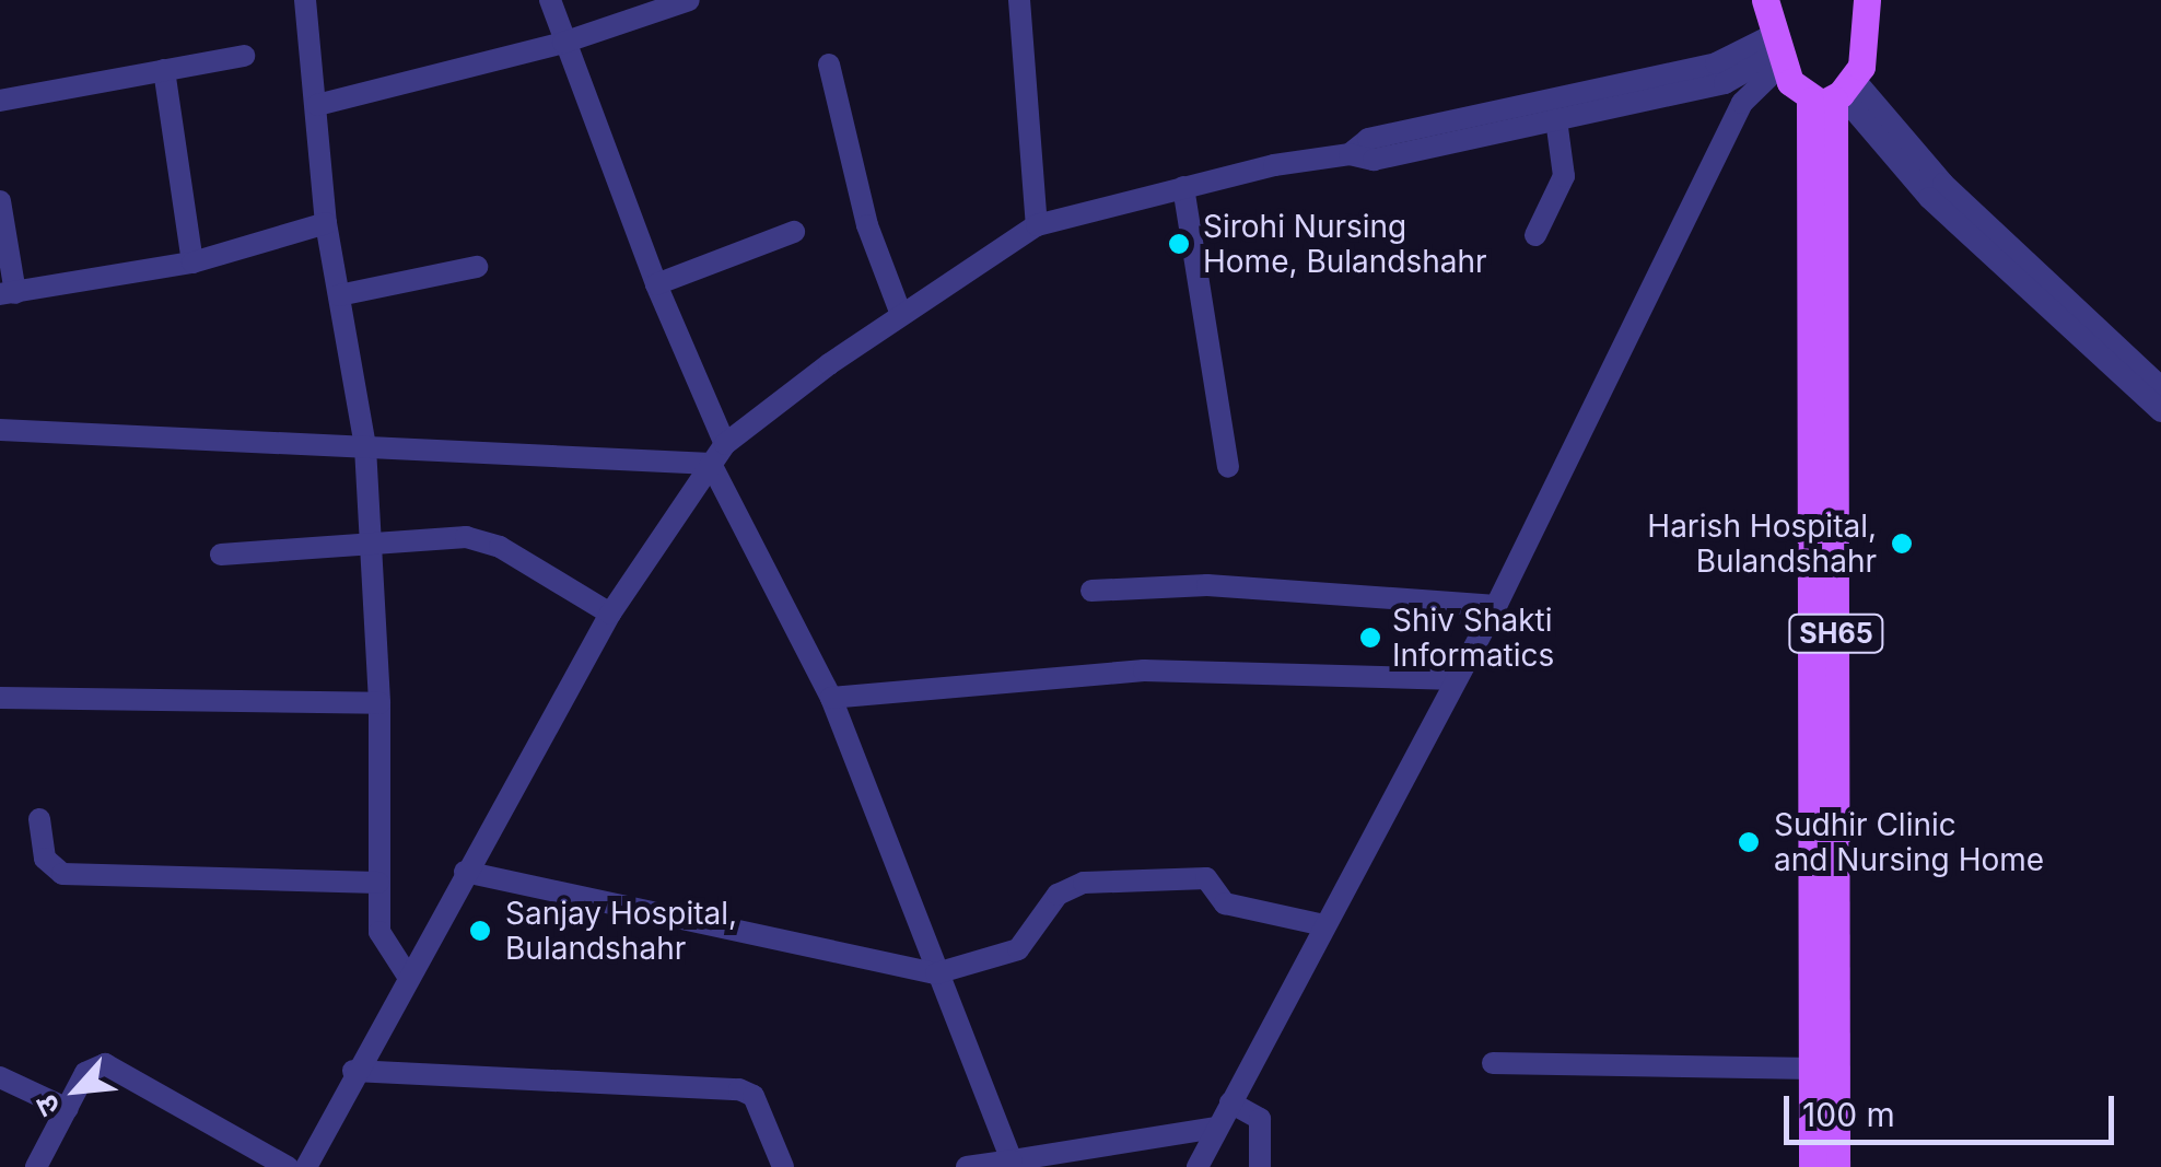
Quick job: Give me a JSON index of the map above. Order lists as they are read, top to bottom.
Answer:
{
  "streets": {
    "main road": ["SH65"]
  },
  "places": [
    "Sirohi Nursing Home, Bulandshahr",
    "Harish Hospital, Bulandshahr",
    "Shiv Shakti Informatics",
    "Sudhir Clinic and Nursing Home",
    "Sanjay Hospital, Bulandshahr"
  ],
  "scale_bar": "100 m",
  "north": "bottom left"
}
